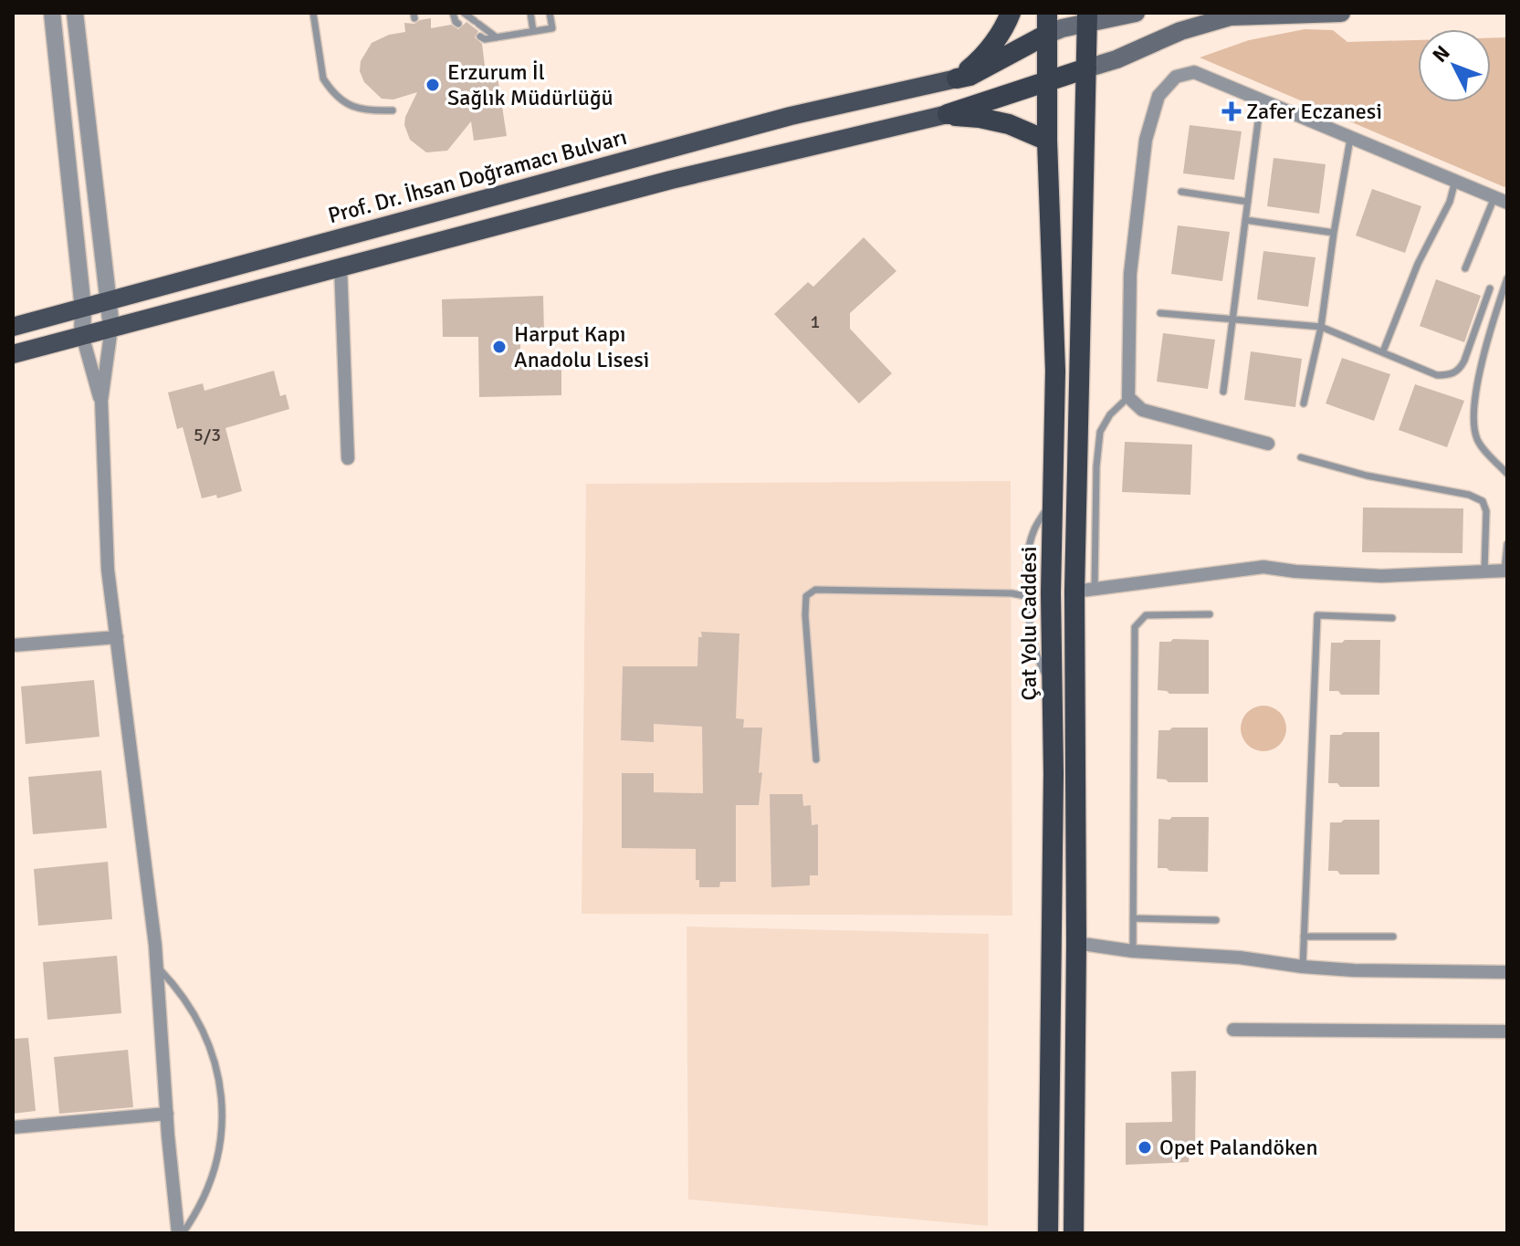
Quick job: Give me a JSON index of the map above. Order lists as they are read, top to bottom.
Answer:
{
  "streets": {
    "highway": ["Çat Yolu Caddesi"],
    "main road": ["Prof. Dr. İhsan Doğramacı Bulvarı"]
  },
  "places": {
    "other": ["Erzurum İl Sağlık Müdürlüğü", "Harput Kapı Anadolu Lisesi", "Opet Palandöken"],
    "health": ["Zafer Eczanesi"]
  },
  "house_numbers": ["1", "5/3"],
  "north": "top left"
}
